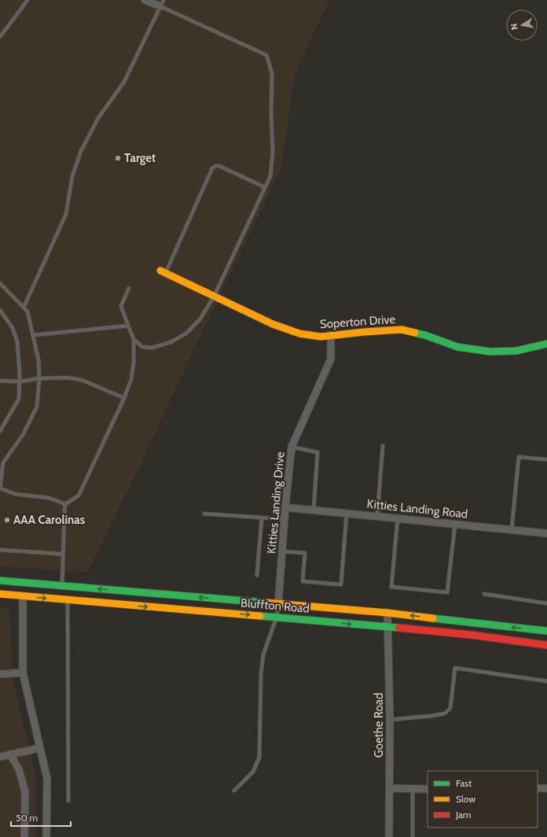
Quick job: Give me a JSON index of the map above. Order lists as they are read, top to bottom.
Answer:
{
  "streets": {
    "main road": ["Soperton Drive", "Bluffton Road"],
    "street": ["Kitties Landing Drive", "Kitties Landing Road", "Goethe Road"]
  },
  "crossings": [
    ["Soperton Drive", "Kitties Landing Drive"],
    ["Kitties Landing Drive", "Kitties Landing Road"],
    ["Kitties Landing Drive", "Bluffton Road"],
    ["Bluffton Road", "Goethe Road"]
  ],
  "places": ["Target", "AAA Carolinas"],
  "legend": ["Fast", "Slow", "Jam"],
  "scale_bar": "50 m",
  "north": "left"
}
